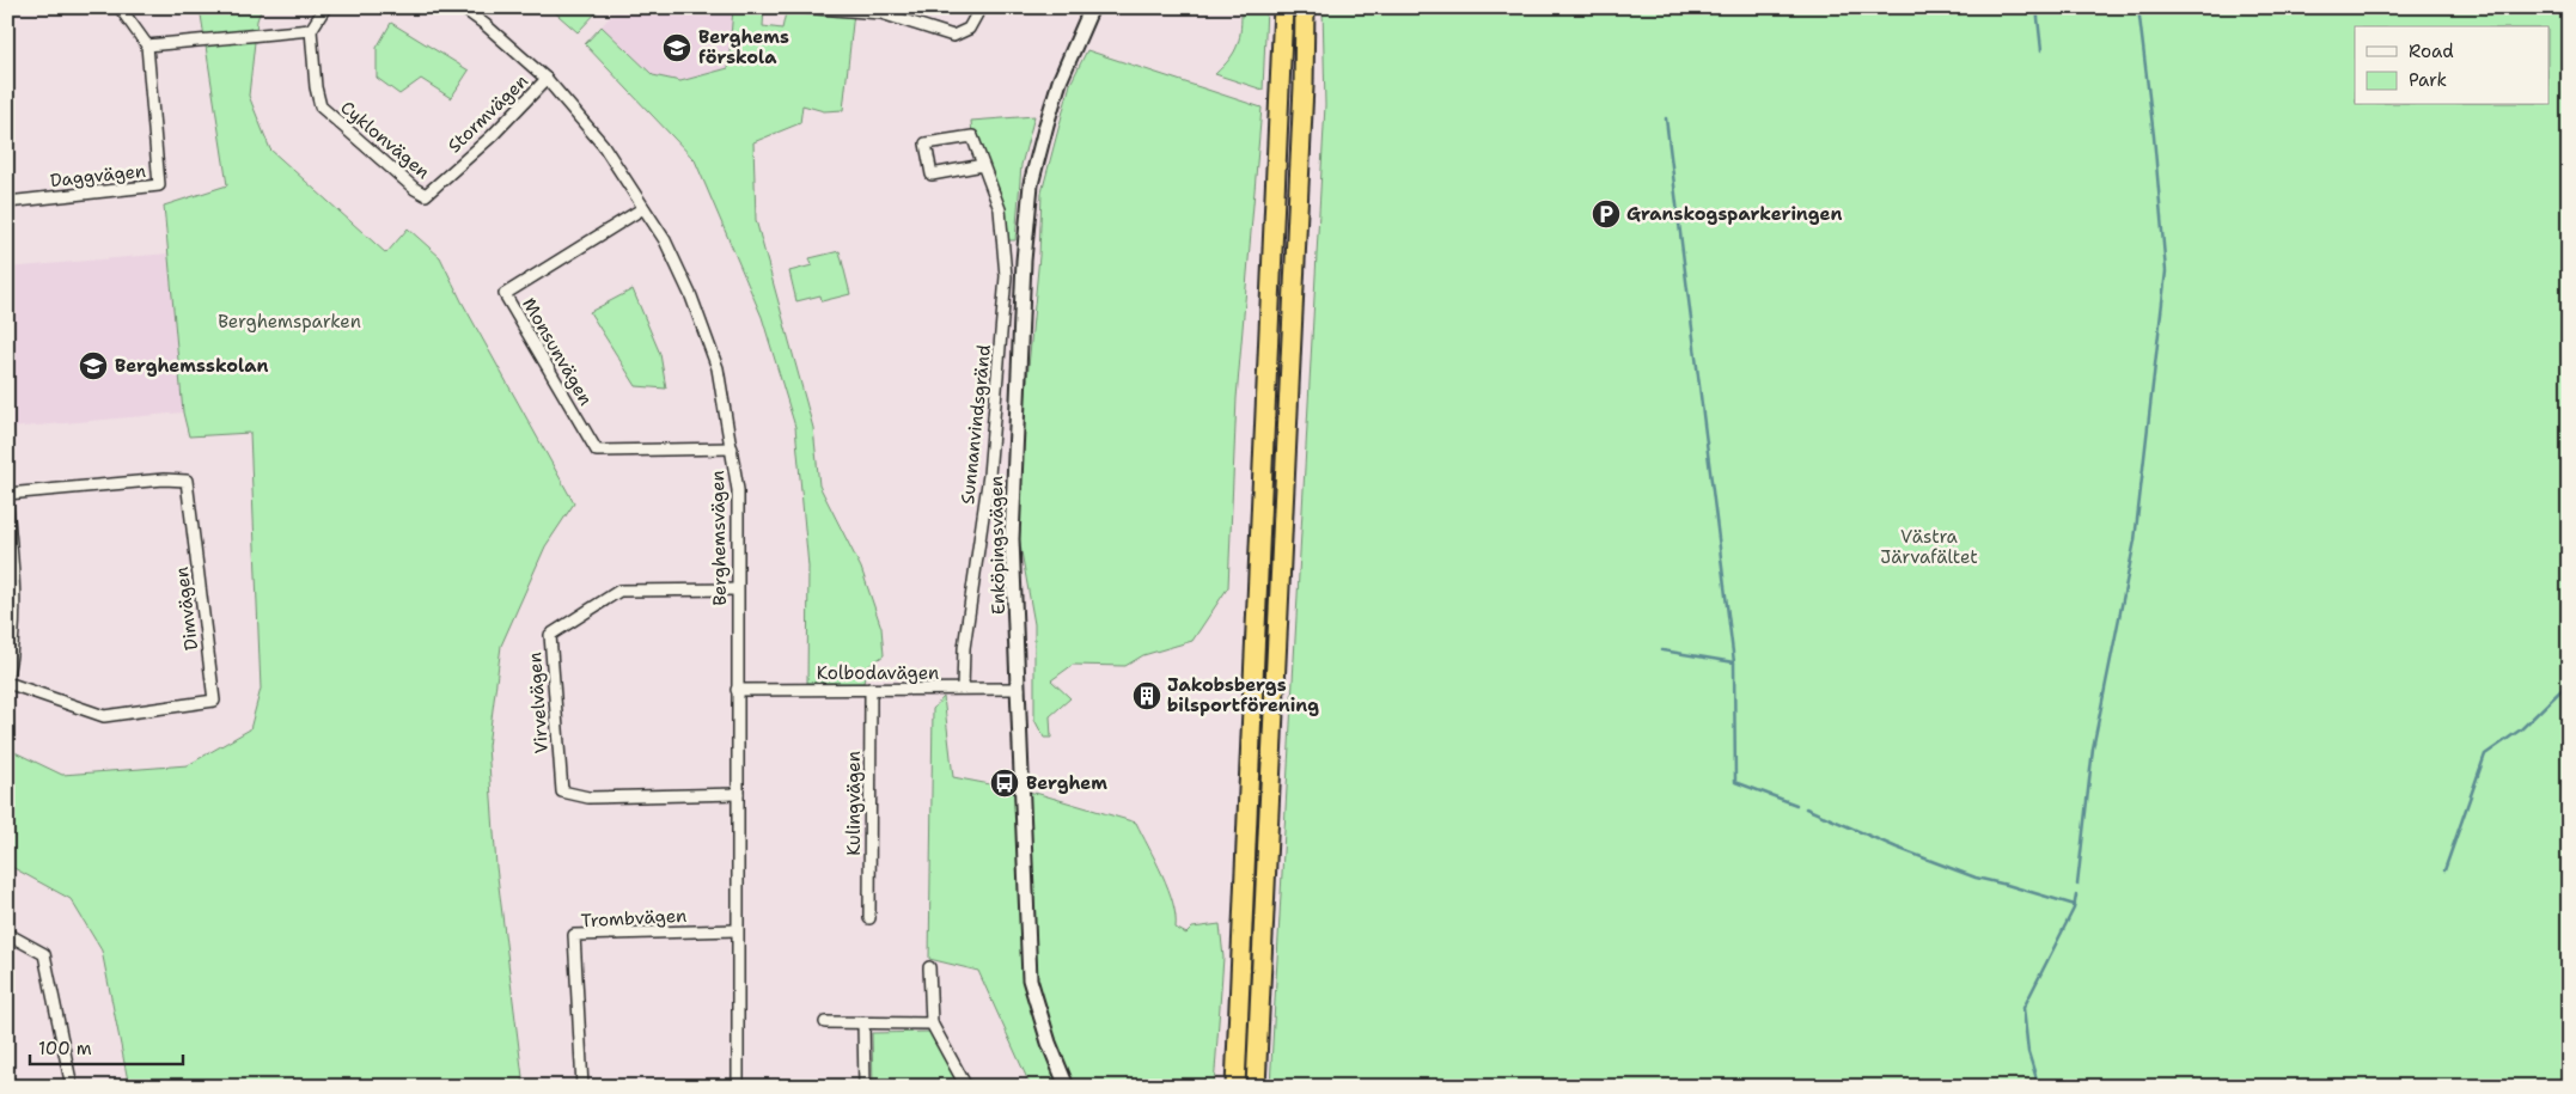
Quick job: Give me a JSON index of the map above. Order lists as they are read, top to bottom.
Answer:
{
  "streets": {
    "street": [
      "Stormvägen",
      "Cyklonvägen",
      "Daggvägen",
      "Monsunvägen",
      "Sunnanvindsgränd",
      "Berghemsvägen",
      "Enköpingsvägen",
      "Dimvägen",
      "Kolbodavägen",
      "Virvelvägen",
      "Kulingvägen",
      "Trombvägen"
    ]
  },
  "crossings": [
    ["Stormvägen", "Cyklonvägen"],
    ["Stormvägen", "Berghemsvägen"],
    ["Monsunvägen", "Berghemsvägen"],
    ["Sunnanvindsgränd", "Kolbodavägen"],
    ["Berghemsvägen", "Kolbodavägen"],
    ["Berghemsvägen", "Virvelvägen"],
    ["Berghemsvägen", "Trombvägen"],
    ["Enköpingsvägen", "Kolbodavägen"],
    ["Kolbodavägen", "Kulingvägen"]
  ],
  "parks": ["Berghemsparken", "Västra Järvafältet"],
  "places": {
    "school or university": ["Berghems förskola", "Berghemsskolan"],
    "parking": ["Granskogsparkeringen"],
    "building": ["Jakobsbergs bilsportförening"],
    "bus stop": ["Berghem"]
  },
  "legend": ["Road", "Park"],
  "scale_bar": "100 m"
}
